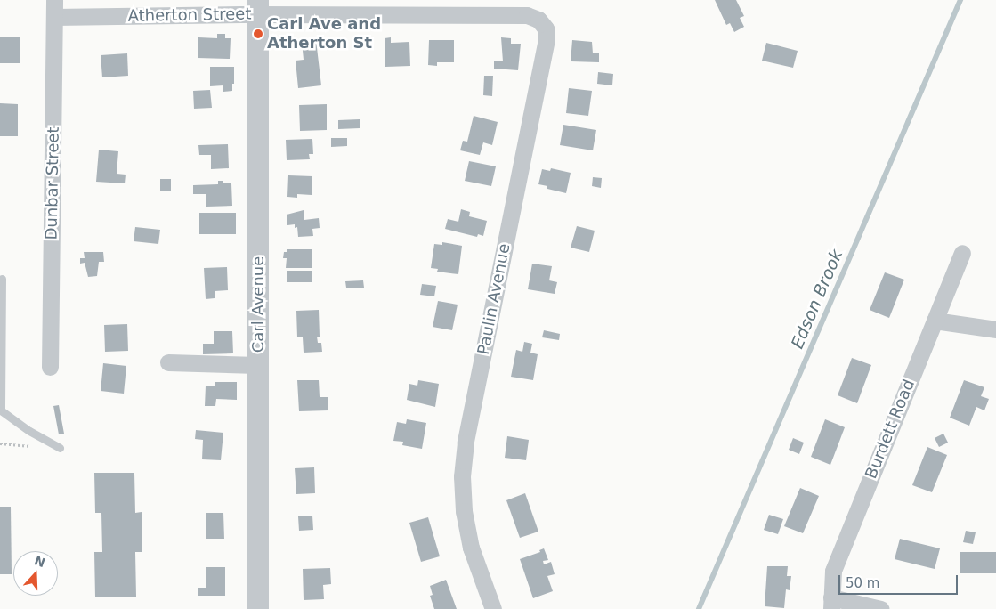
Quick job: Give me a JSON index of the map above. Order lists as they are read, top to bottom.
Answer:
{
  "streets": {
    "street": [
      "Atherton Street",
      "Dunbar Street",
      "Paulin Avenue",
      "Carl Avenue",
      "Burdett Road"
    ]
  },
  "crossings": [
    ["Atherton Street", "Dunbar Street"],
    ["Atherton Street", "Paulin Avenue"],
    ["Atherton Street", "Carl Avenue"]
  ],
  "water": ["Edson Brook"],
  "places": ["Carl Ave and Atherton St"],
  "scale_bar": "50 m",
  "north": "top"
}
